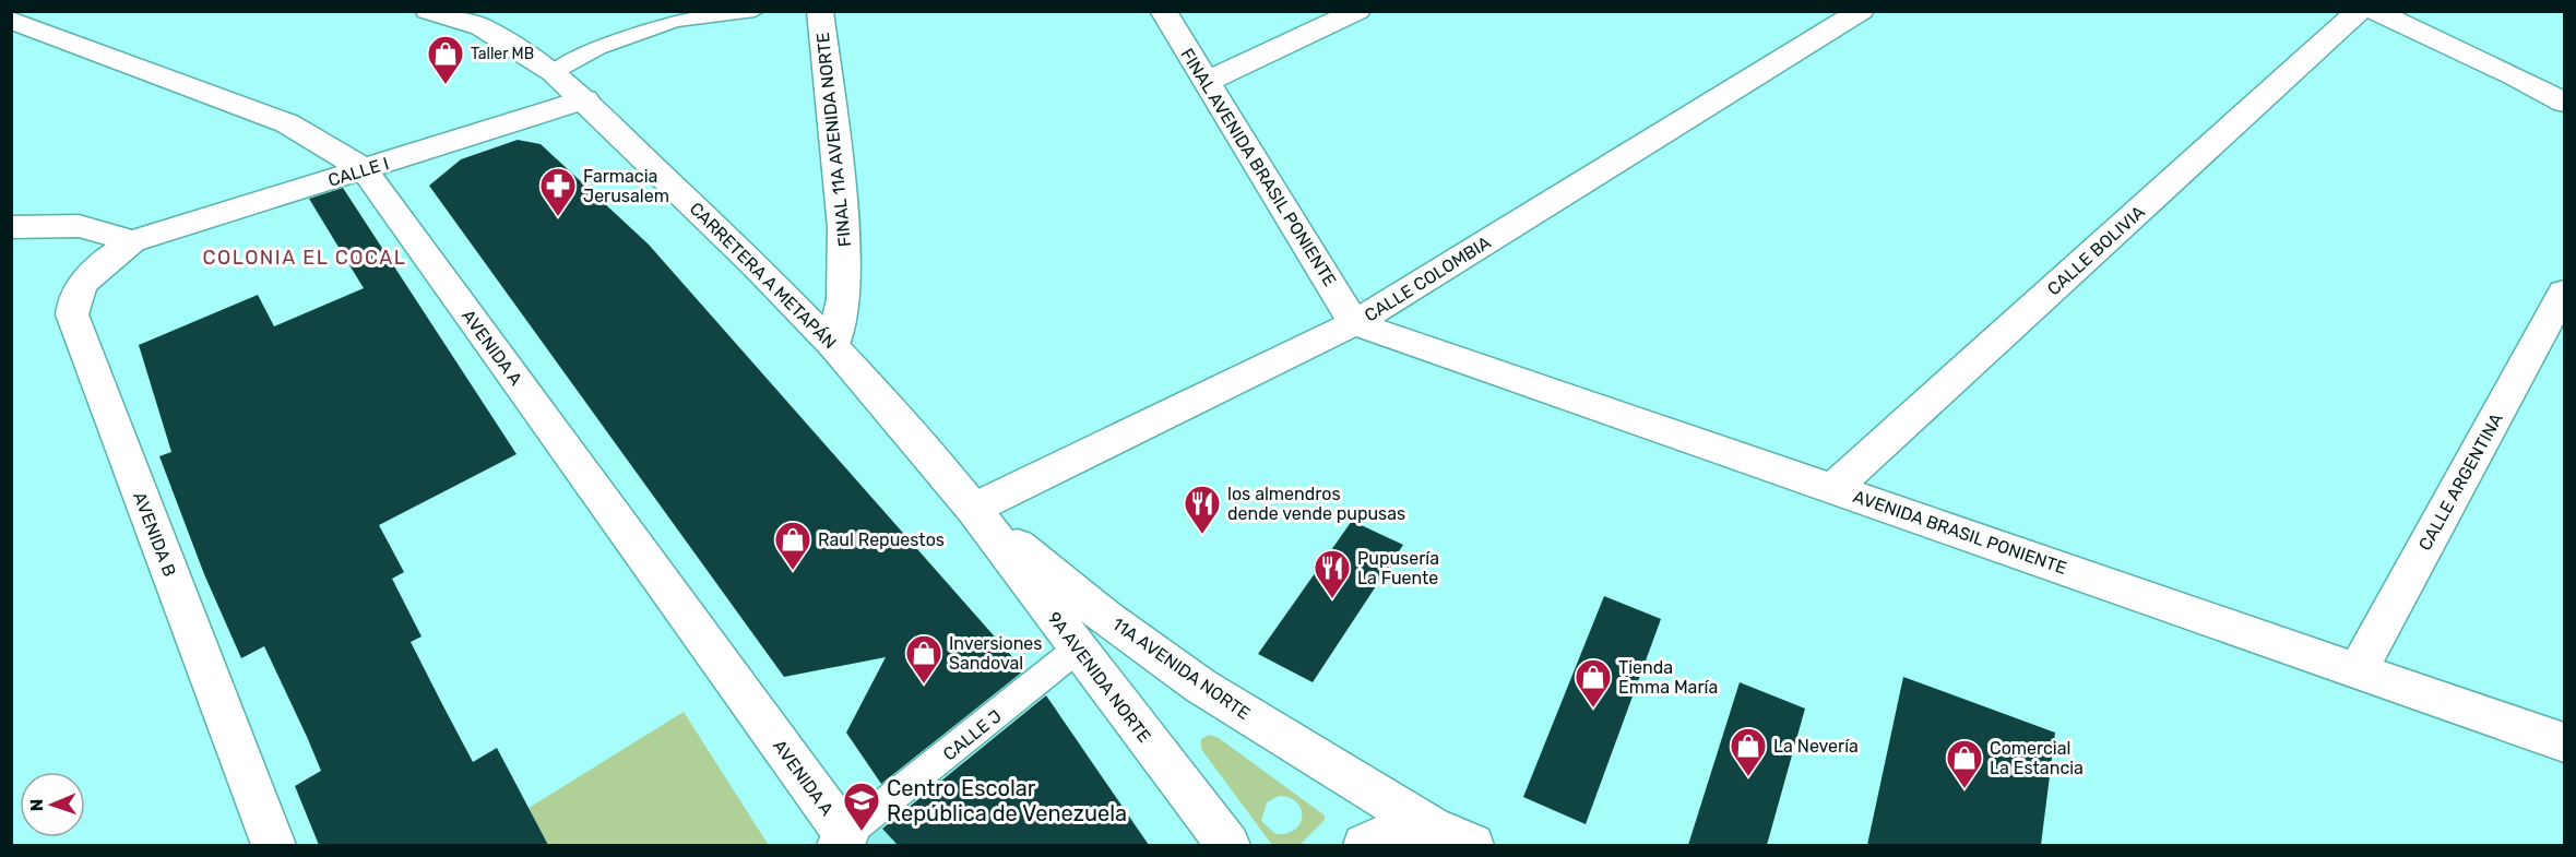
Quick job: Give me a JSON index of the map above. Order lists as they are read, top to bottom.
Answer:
{
  "streets": {
    "street": [
      "FINAL 11A AVENIDA NORTE",
      "FINAL AVENIDA BRASIL PONIENTE",
      "CALLE I",
      "CALLE BOLIVIA",
      "CARRETERA A METAPÁN",
      "CALLE COLOMBIA",
      "AVENIDA A",
      "CALLE ARGENTINA",
      "AVENIDA BRASIL PONIENTE",
      "AVENIDA B",
      "11A AVENIDA NORTE",
      "9A AVENIDA NORTE"
    ],
    "lane": ["CALLE J"]
  },
  "crossings": [
    ["FINAL 11A AVENIDA NORTE", "CARRETERA A METAPÁN"],
    ["FINAL AVENIDA BRASIL PONIENTE", "CALLE COLOMBIA"],
    ["FINAL AVENIDA BRASIL PONIENTE", "AVENIDA BRASIL PONIENTE"],
    ["CALLE I", "CARRETERA A METAPÁN"],
    ["CALLE I", "AVENIDA A"],
    ["CALLE I", "AVENIDA B"],
    ["CALLE BOLIVIA", "AVENIDA BRASIL PONIENTE"],
    ["CARRETERA A METAPÁN", "CALLE COLOMBIA"],
    ["CARRETERA A METAPÁN", "11A AVENIDA NORTE"],
    ["CARRETERA A METAPÁN", "9A AVENIDA NORTE"],
    ["CALLE COLOMBIA", "AVENIDA BRASIL PONIENTE"],
    ["CALLE COLOMBIA", "11A AVENIDA NORTE"],
    ["CALLE COLOMBIA", "9A AVENIDA NORTE"],
    ["AVENIDA A", "CALLE J"],
    ["CALLE ARGENTINA", "AVENIDA BRASIL PONIENTE"],
    ["11A AVENIDA NORTE", "9A AVENIDA NORTE"],
    ["9A AVENIDA NORTE", "CALLE J"]
  ],
  "districts": ["COLONIA EL COCAL"],
  "places": {
    "shop": [
      "Taller MB",
      "Raul Repuestos",
      "Inversiones Sandoval",
      "Tienda Emma María",
      "La Nevería",
      "Comercial La Estancia"
    ],
    "pharmacy": ["Farmacia Jerusalem"],
    "restaurant": ["los almendros dende vende pupusas", "Pupusería La Fuente"],
    "school or university": ["Centro Escolar República de Venezuela"]
  },
  "north": "left"
}
